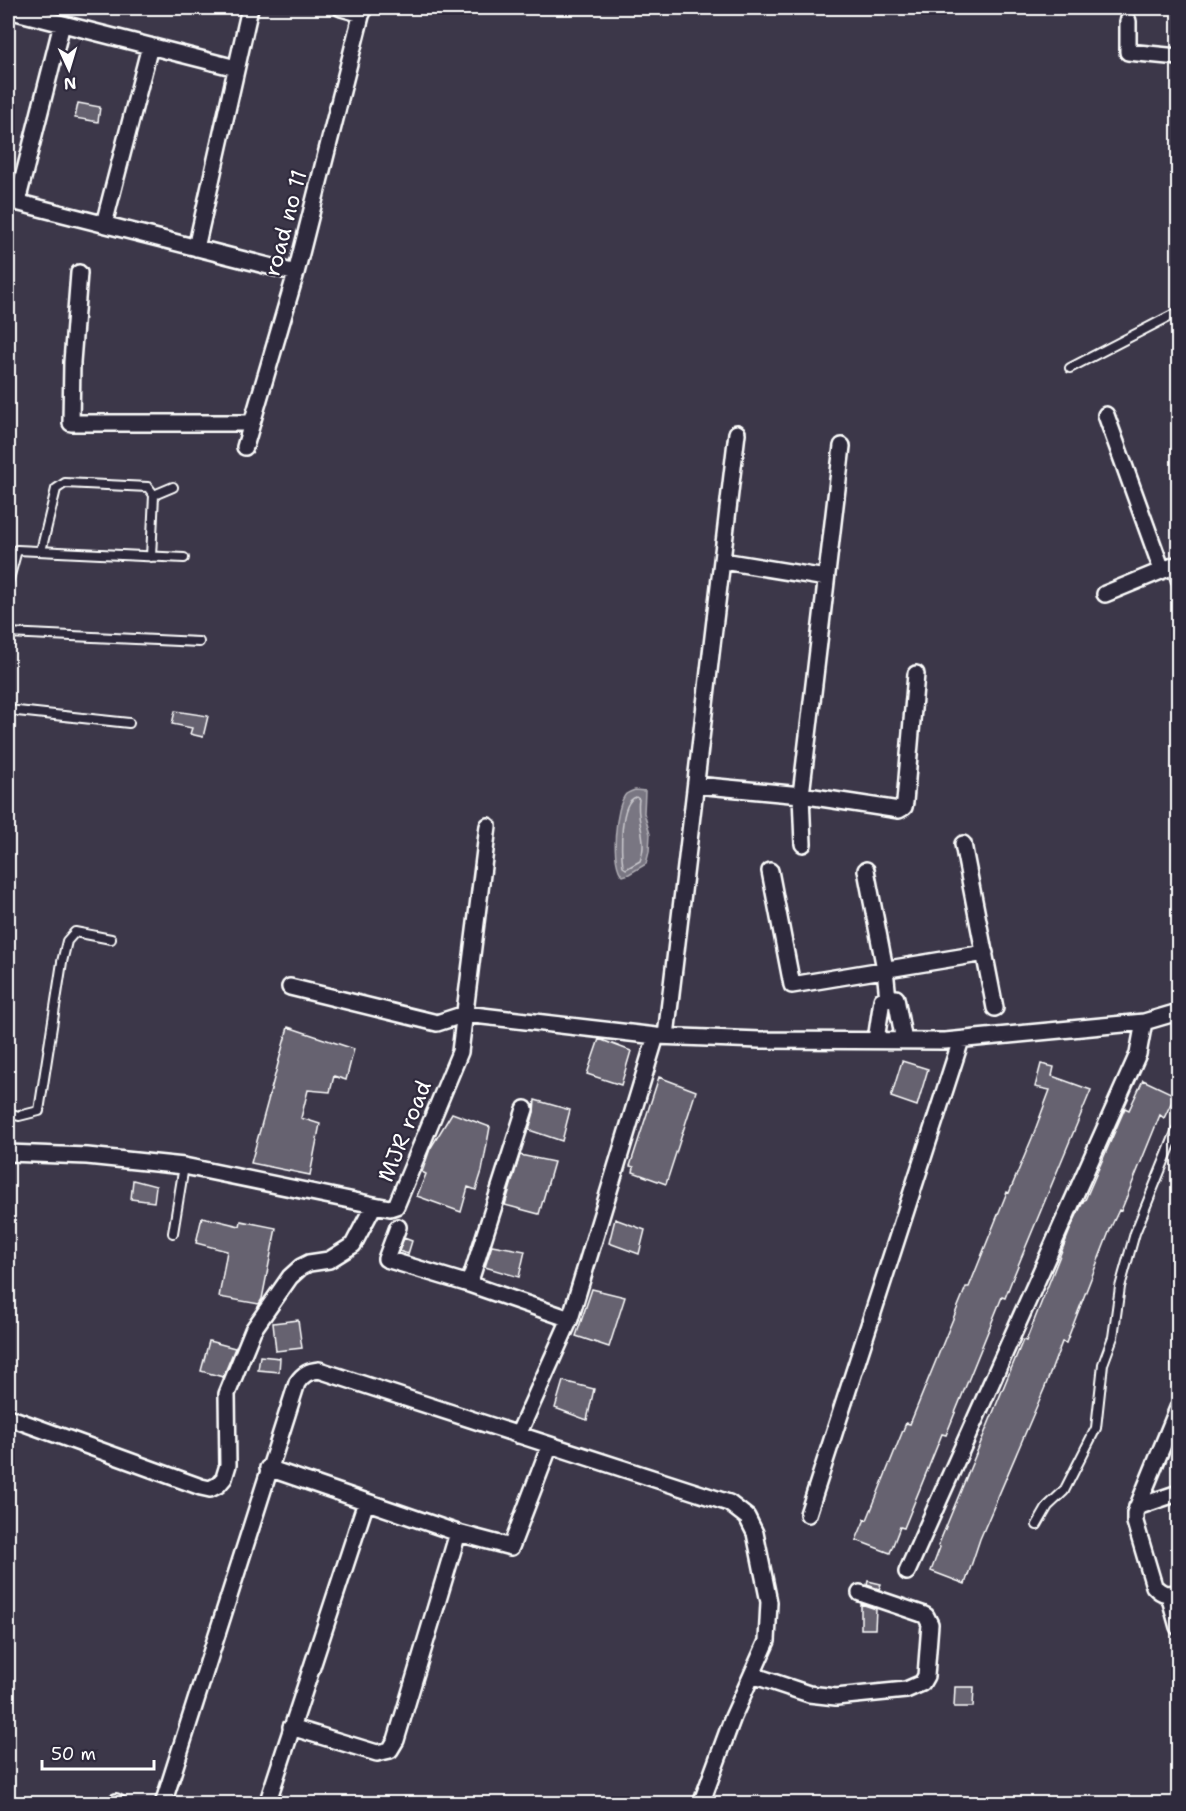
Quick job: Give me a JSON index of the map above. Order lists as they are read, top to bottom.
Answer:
{
  "streets": {
    "street": ["road no 11", "MJR road"]
  },
  "scale_bar": "50 m",
  "north": "bottom"
}
